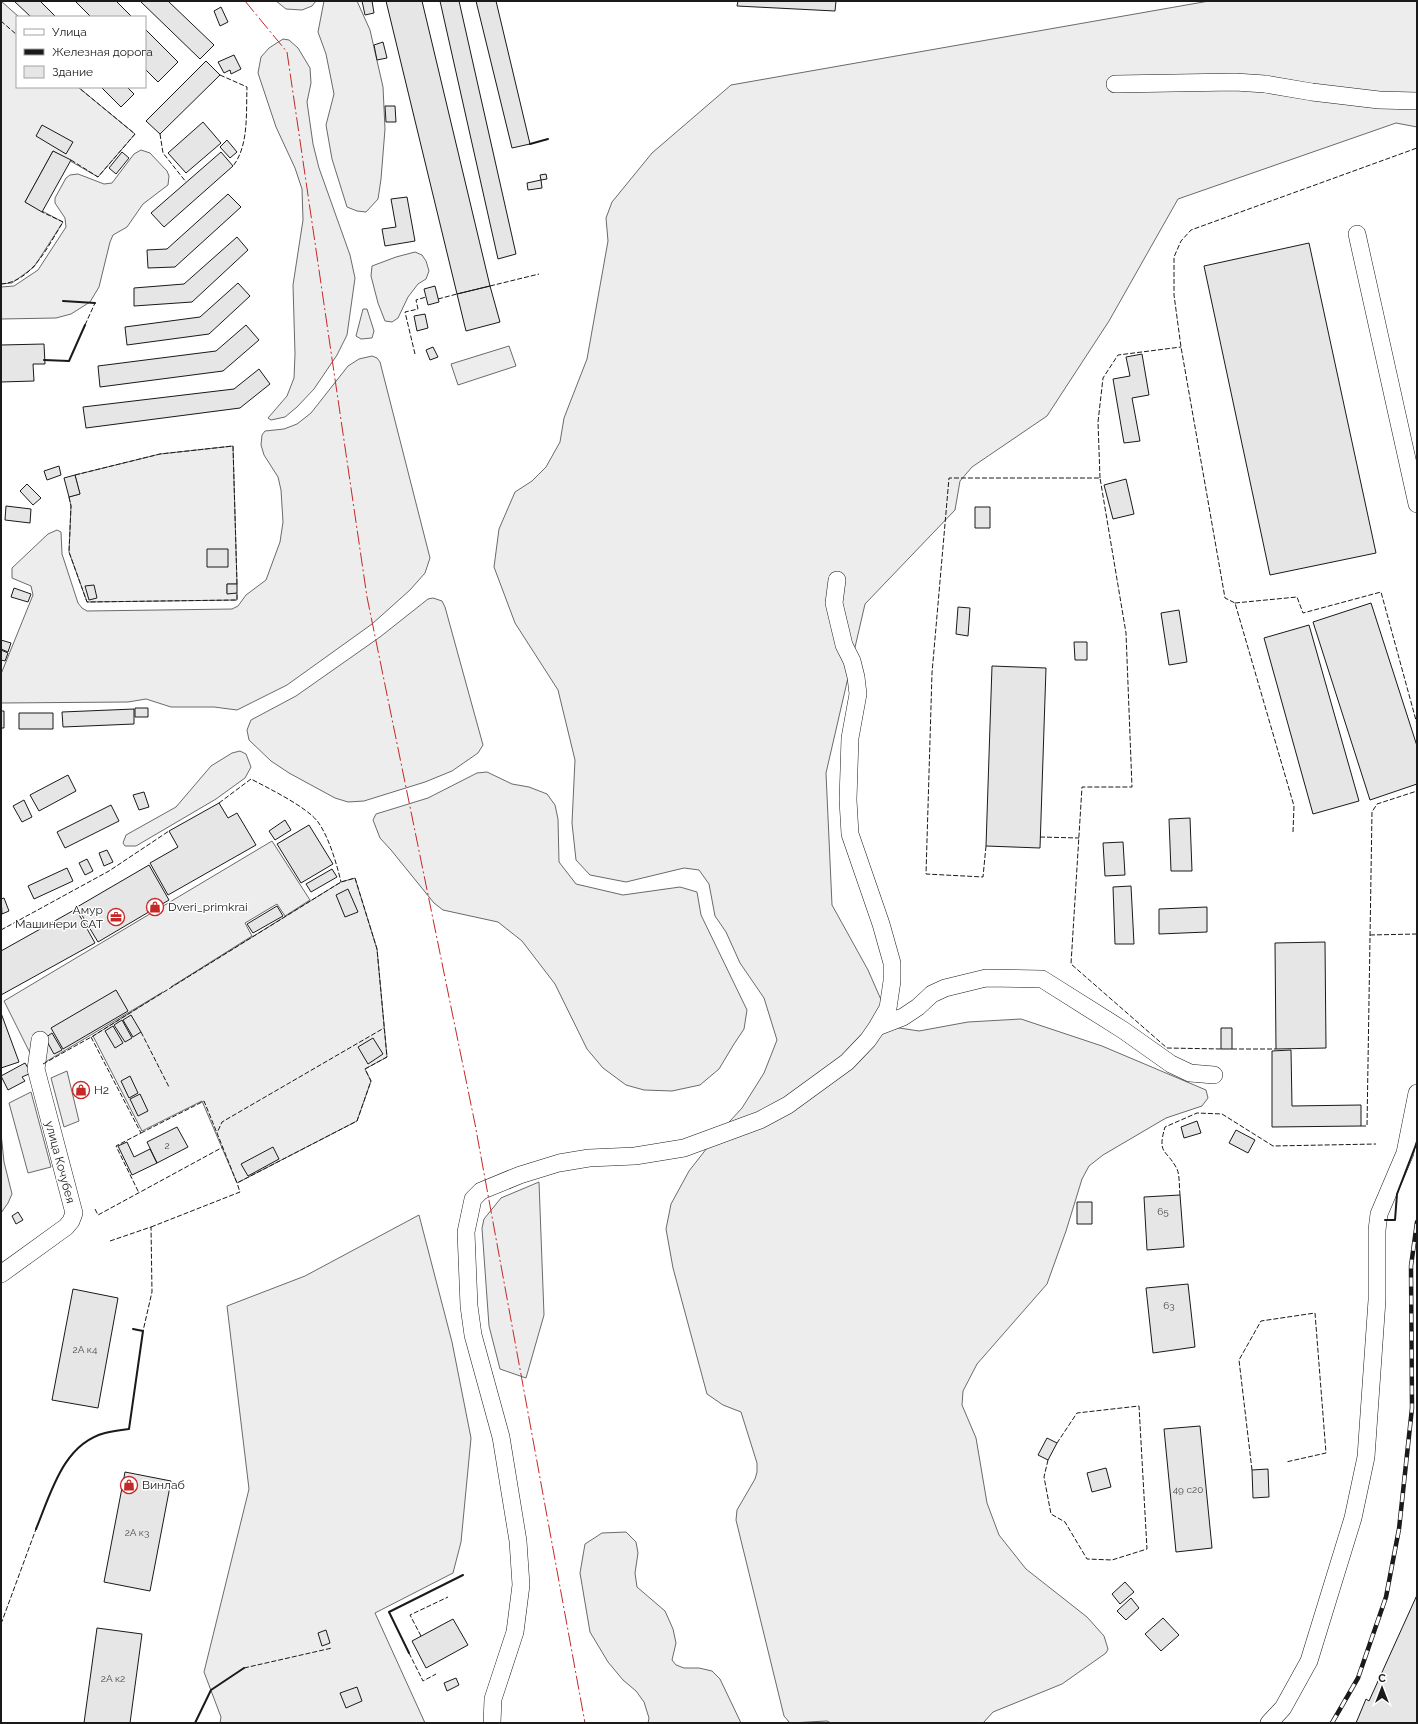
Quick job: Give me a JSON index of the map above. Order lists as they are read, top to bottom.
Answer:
{
  "streets": {
    "street": ["улица Кочубея"]
  },
  "places": {
    "shop": ["Dveri_primkrai", "H2", "Винлаб"],
    "office": ["Амур Машинери CAT"]
  },
  "house_numbers": [
    "2",
    "65",
    "63",
    "2А к4",
    "49 с20",
    "2А к3",
    "2А к2"
  ],
  "legend": ["Улица", "Железная дорога", "Здание"],
  "north": "top"
}
